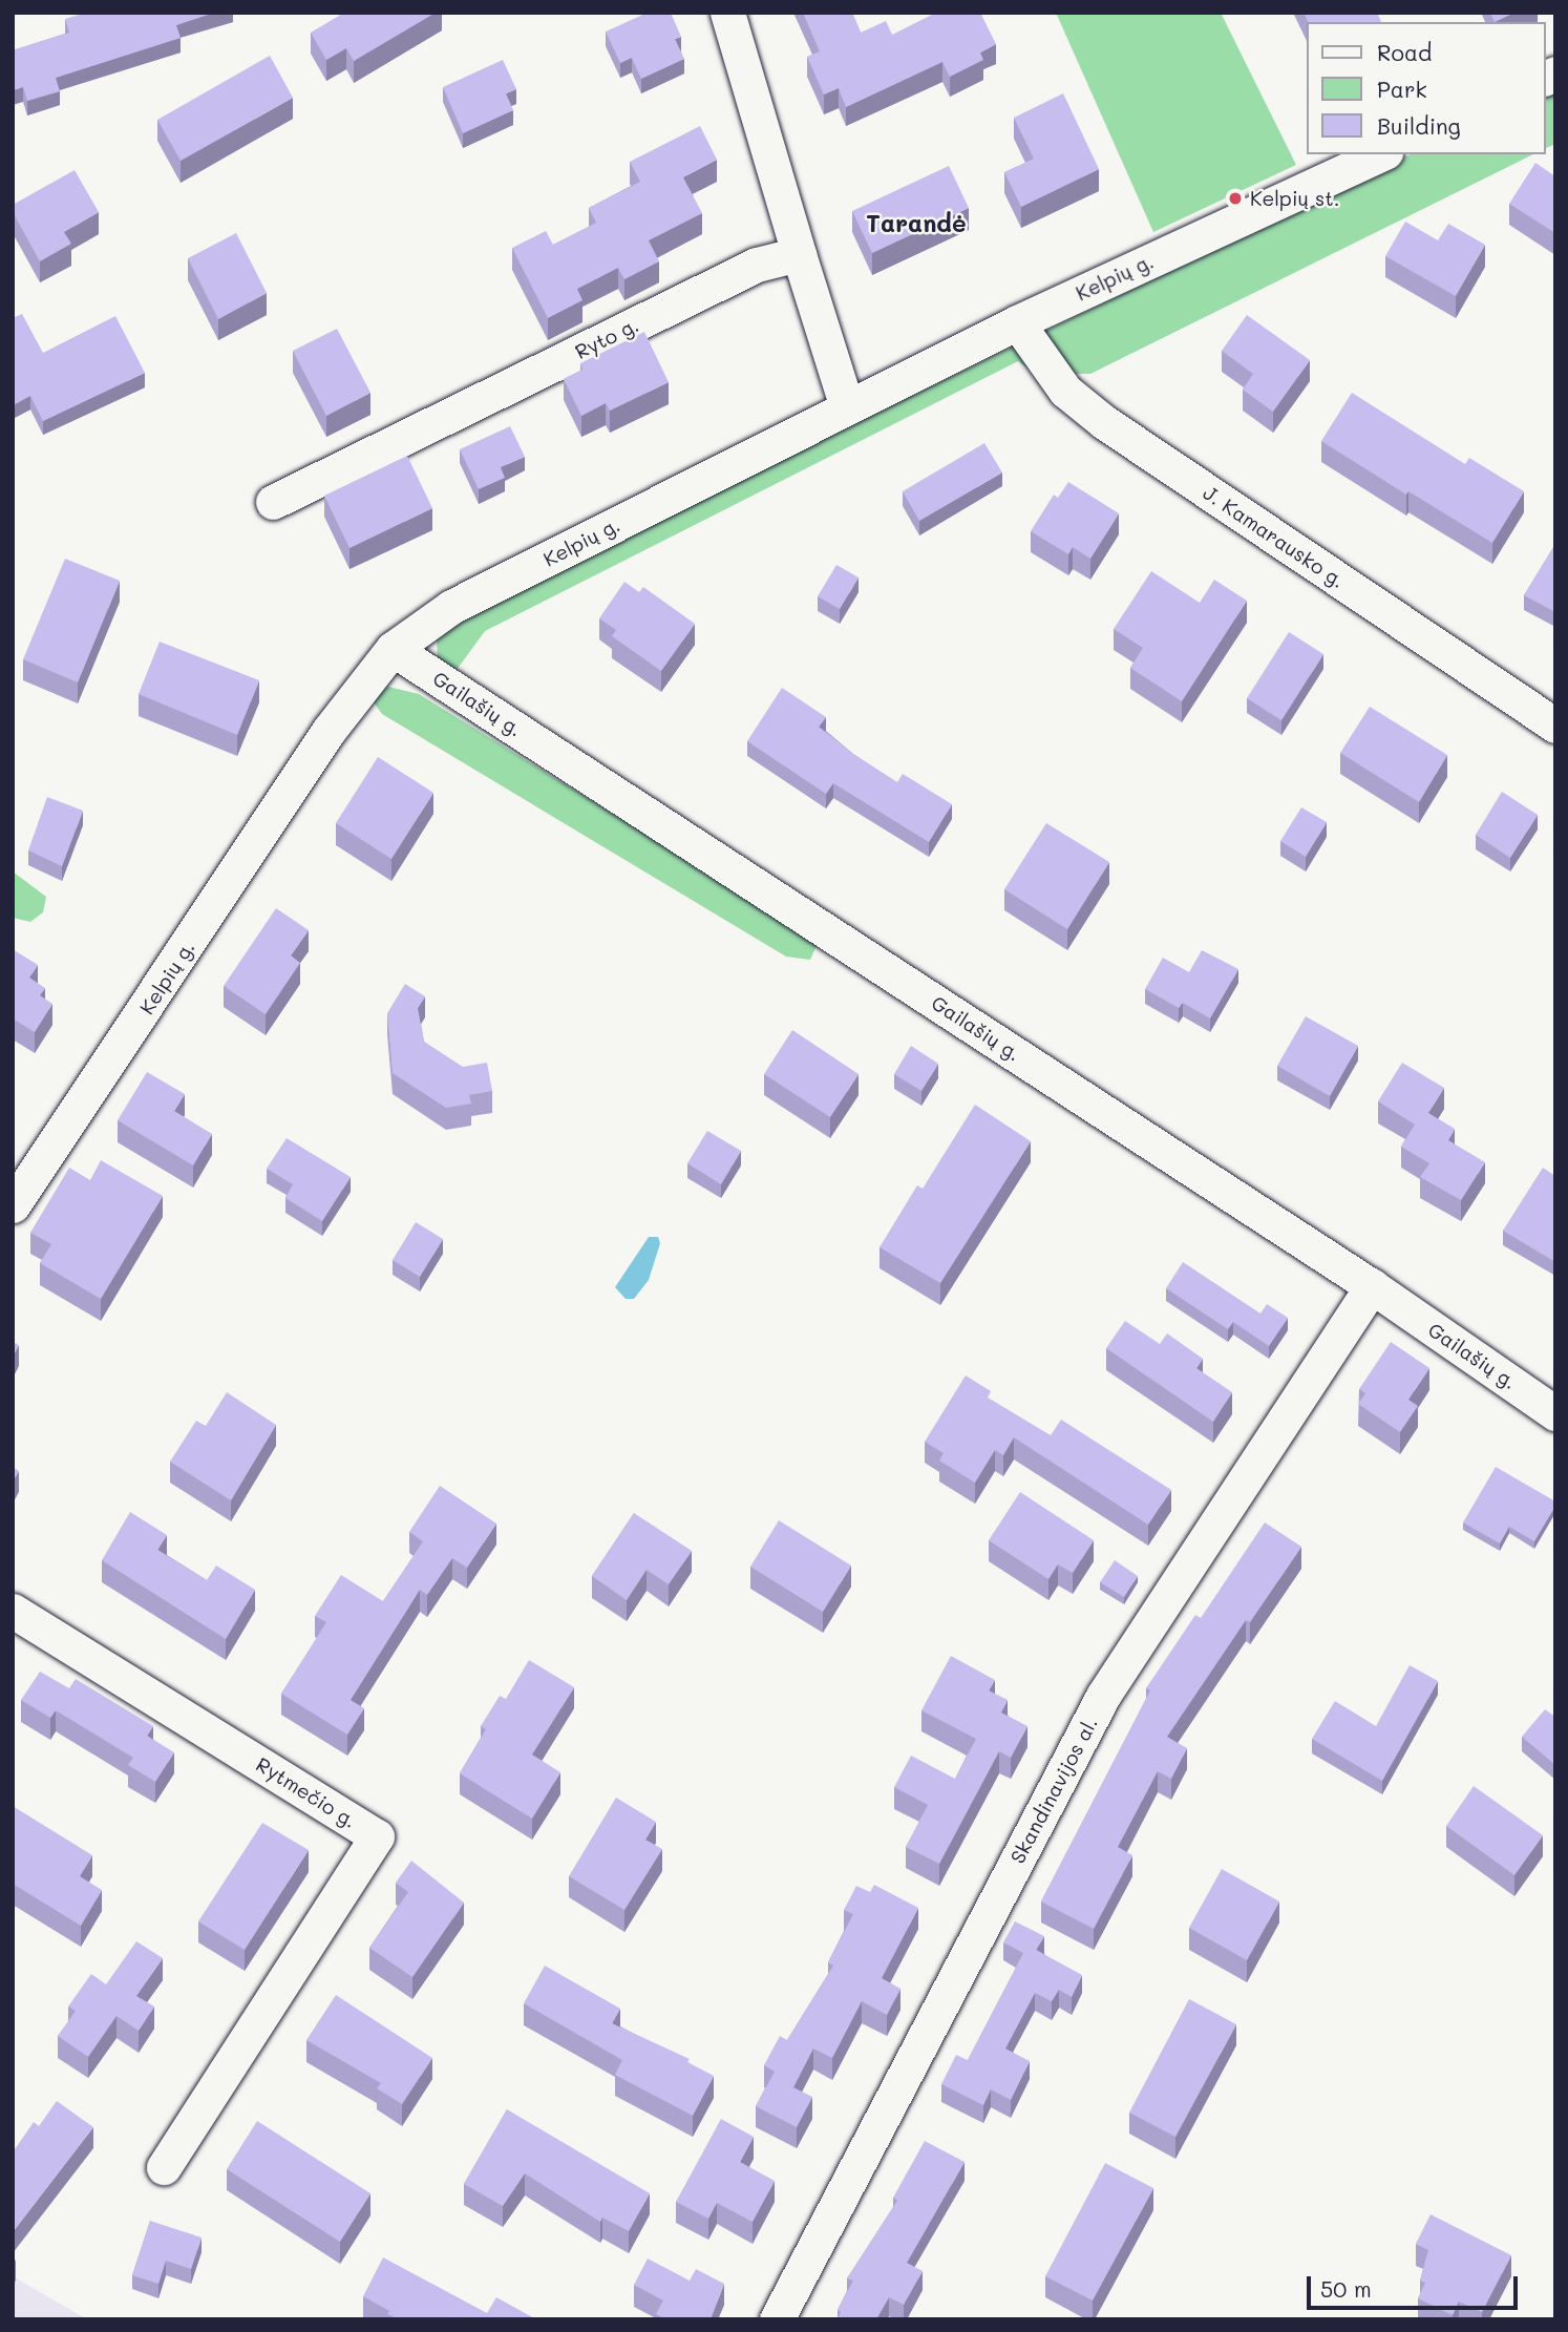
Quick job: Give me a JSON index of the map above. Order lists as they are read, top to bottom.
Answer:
{
  "streets": {
    "street": [
      "Kelpių g.",
      "Ryto g.",
      "J. Kamarausko g.",
      "Gailašių g.",
      "Skandinavijos al.",
      "Rytmečio g."
    ]
  },
  "crossings": [
    ["Kelpių g.", "J. Kamarausko g."],
    ["Kelpių g.", "Gailašių g."],
    ["Gailašių g.", "Skandinavijos al."]
  ],
  "districts": ["Tarandė"],
  "places": ["Kelpių st."],
  "legend": ["Road", "Park", "Building"],
  "scale_bar": "50 m"
}
